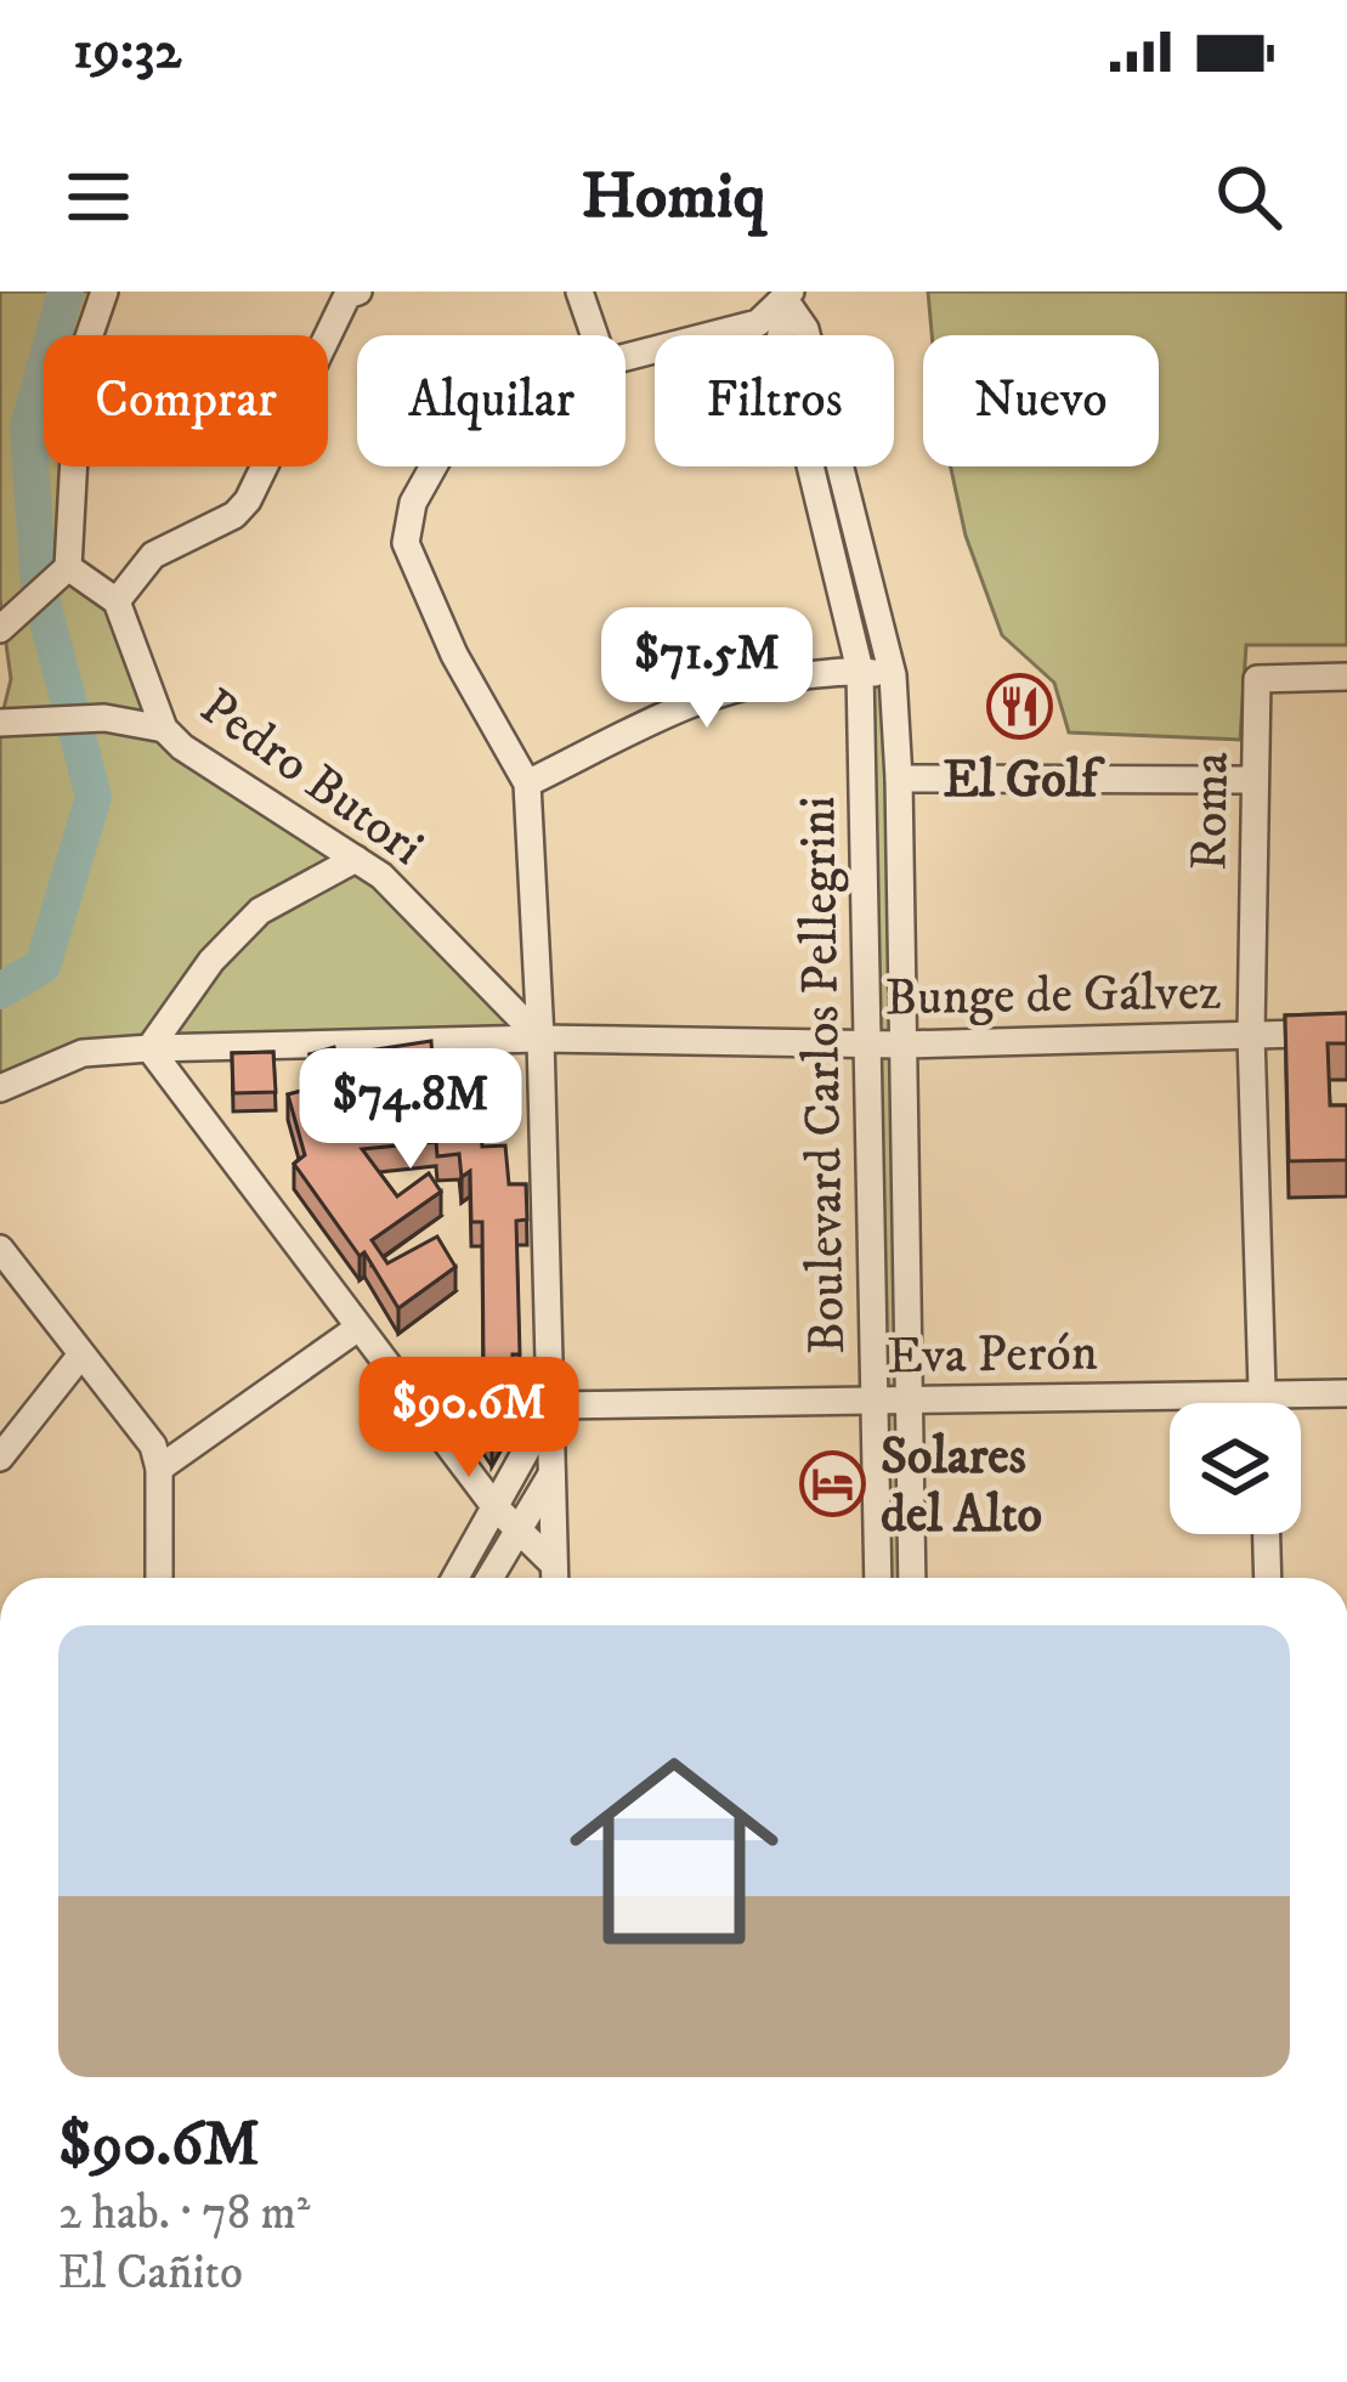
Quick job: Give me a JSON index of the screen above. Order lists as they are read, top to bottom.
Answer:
{
  "streets": {
    "street": [
      "Pedro Butori",
      "Roma",
      "Bunge de Gálvez",
      "Boulevard Carlos Pellegrini",
      "Eva Perón"
    ]
  },
  "crossings": [
    ["Pedro Butori", "Bunge de Gálvez"],
    ["Roma", "Bunge de Gálvez"],
    ["Roma", "Eva Perón"],
    ["Bunge de Gálvez", "Boulevard Carlos Pellegrini"],
    ["Boulevard Carlos Pellegrini", "Eva Perón"]
  ],
  "places": {
    "restaurant": ["El Golf"],
    "hotel": ["Solares del Alto"]
  },
  "page": {
    "status": "19:32",
    "header": "Homiq",
    "chip": [
      "Comprar",
      "Alquilar",
      "Filtros",
      "Nuevo"
    ],
    "price": ["$71.5M", "$74.8M", "$90.6M"],
    "list": [
      {
        "name": "$90.6M",
        "note": "2 hab. · 78 m² · El Cañito"
      }
    ]
  }
}
